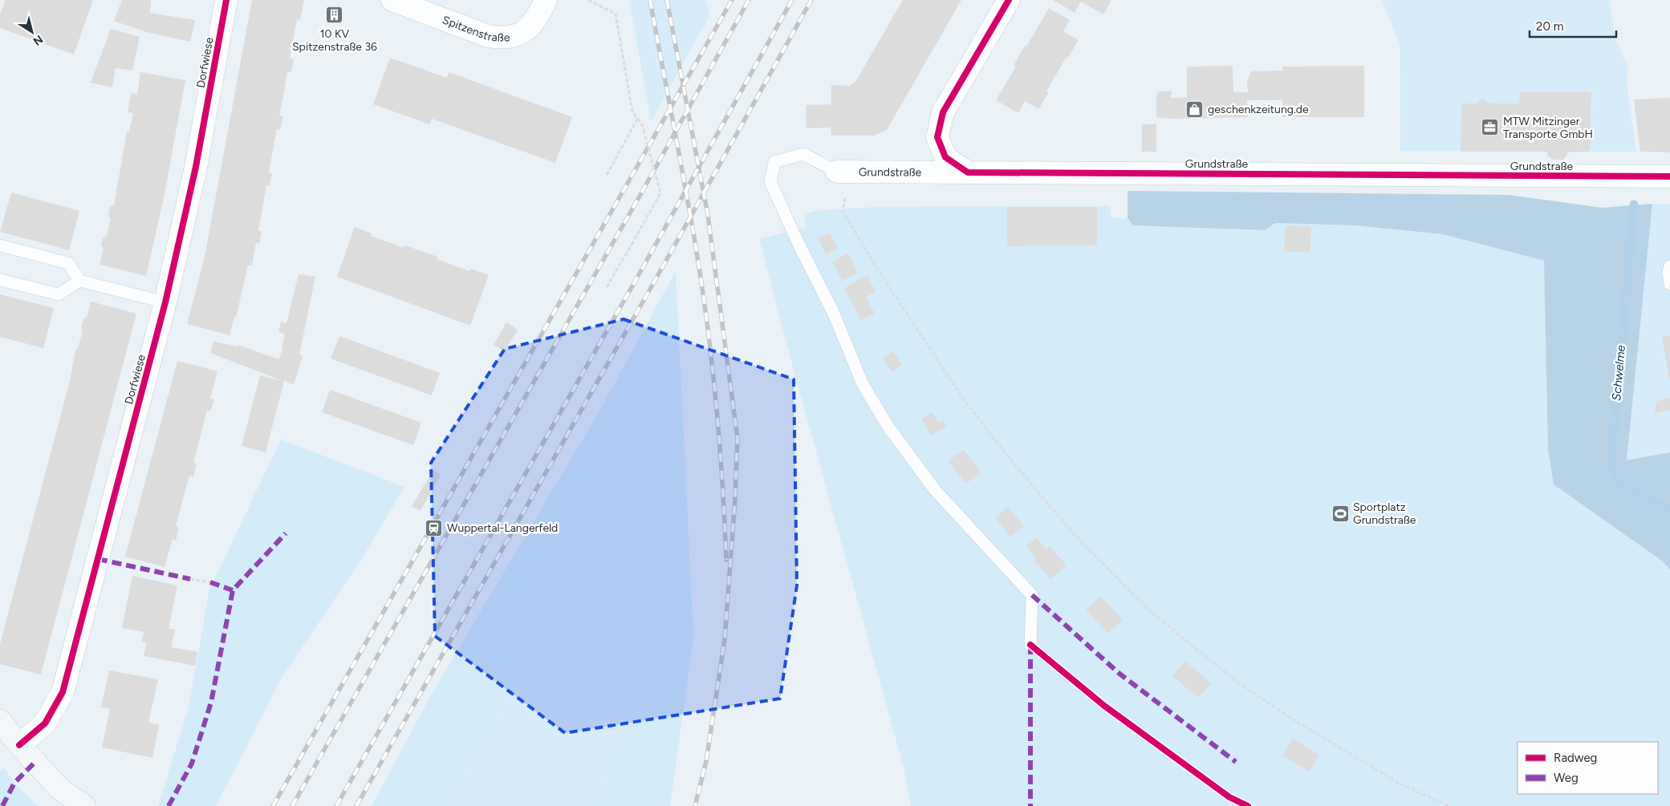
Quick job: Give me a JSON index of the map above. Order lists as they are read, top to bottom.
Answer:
{
  "streets": {
    "street": ["Spitzenstraße", "Dorfwiese", "Grundstraße"]
  },
  "water": ["Schwelme"],
  "places": {
    "building": ["10 KV Spitzenstraße 36"],
    "shop": ["geschenkzeitung.de"],
    "office": ["MTW Mitzinger Transporte GmbH"],
    "sports": ["Sportplatz Grundstraße"],
    "station": ["Wuppertal-Langerfeld"]
  },
  "legend": ["Radweg", "Weg"],
  "scale_bar": "20 m",
  "north": "bottom right"
}
